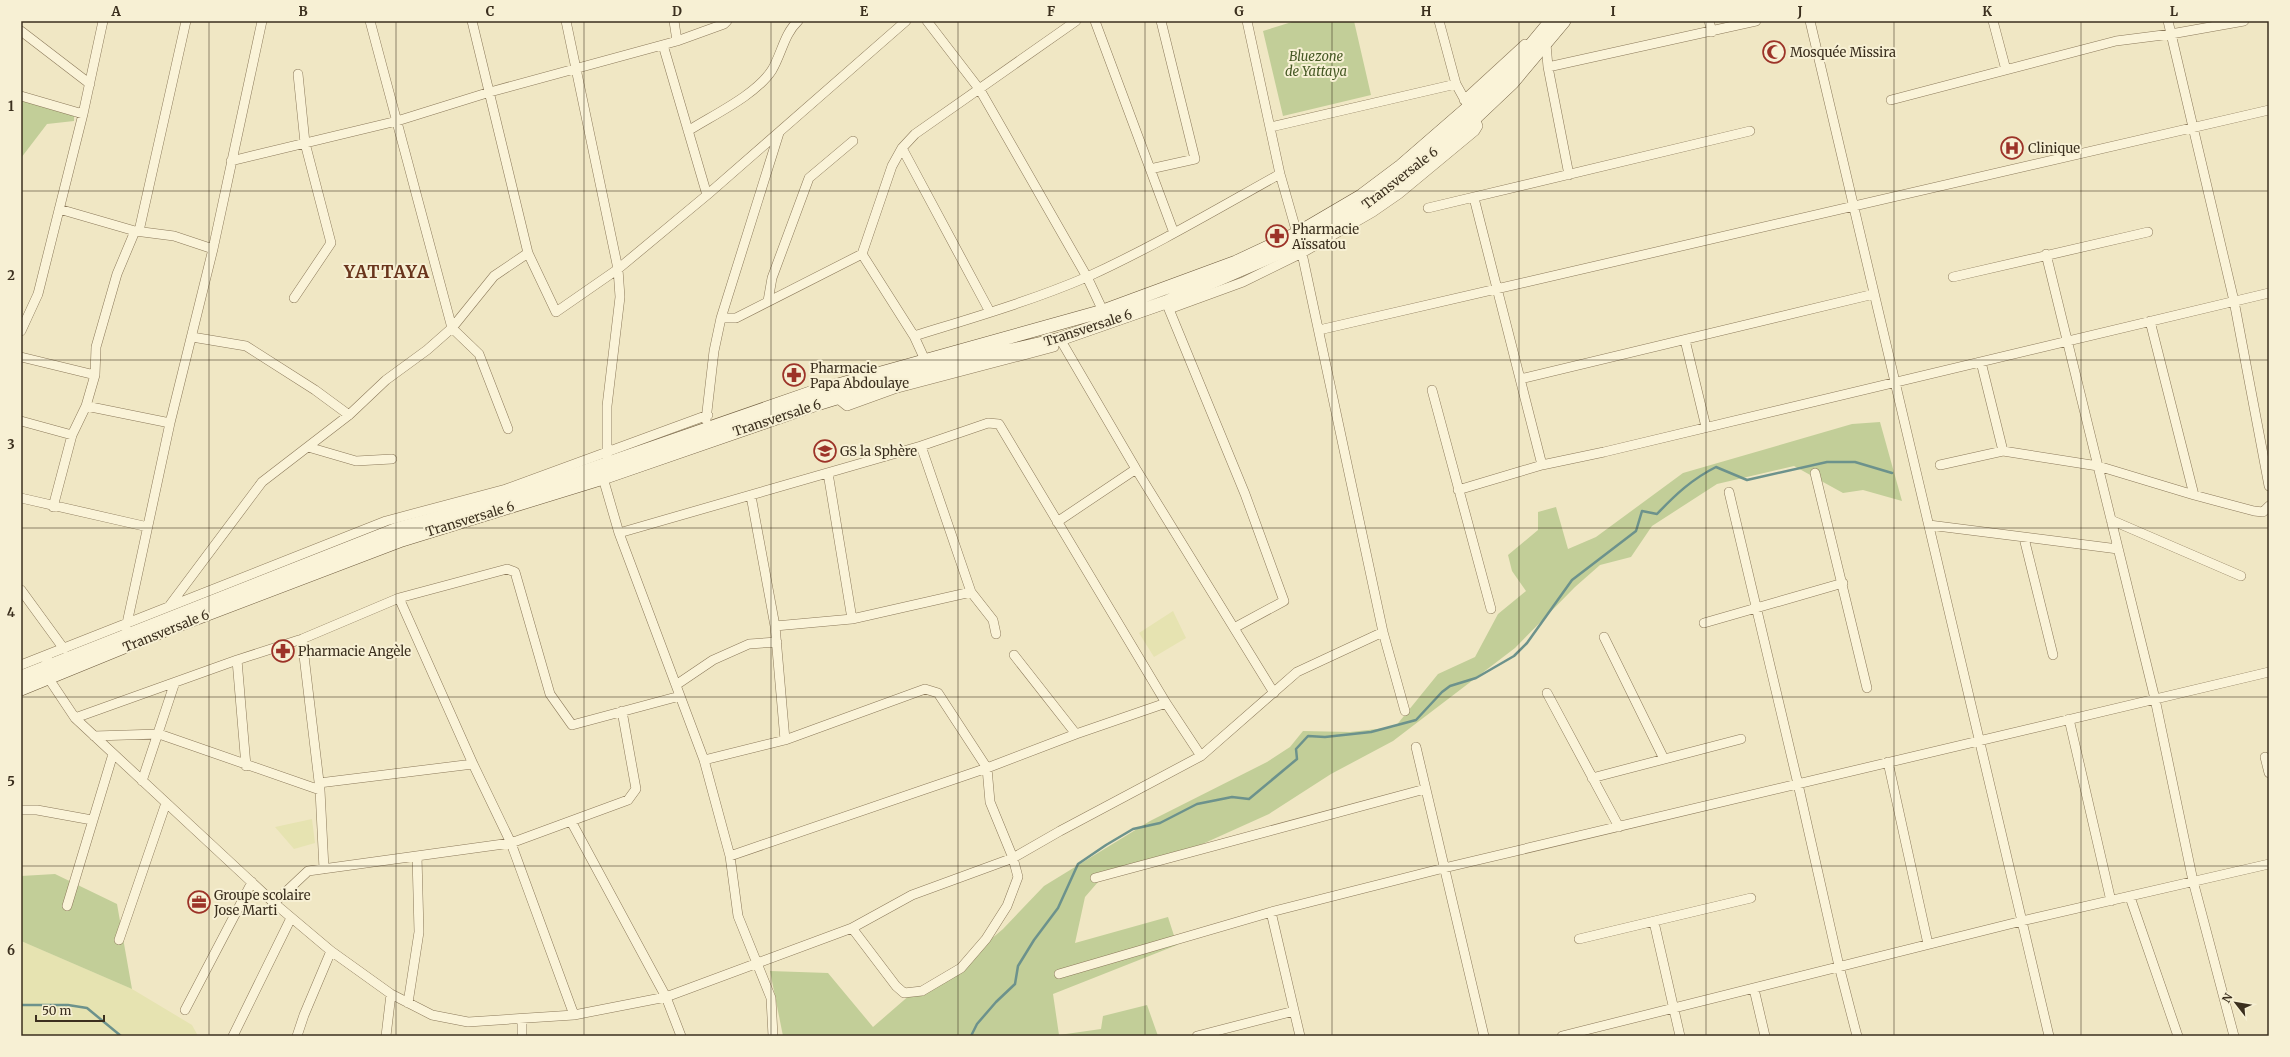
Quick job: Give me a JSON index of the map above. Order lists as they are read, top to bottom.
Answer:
{
  "streets": {
    "main road": ["Transversale 6"]
  },
  "districts": ["YATTAYA"],
  "parks": ["Bluezone de Yattaya"],
  "places": {
    "mosque": ["Mosquée Missira"],
    "hospital": ["Clinique"],
    "pharmacy": ["Pharmacie Aïssatou", "Pharmacie Papa Abdoulaye", "Pharmacie Angèle"],
    "school or university": ["GS la Sphère"],
    "office": ["Groupe scolaire Jose Marti"]
  },
  "scale_bar": "50 m",
  "north": "top left",
  "grid": {
    "columns": [
      "A",
      "B",
      "C",
      "D",
      "E",
      "F",
      "G",
      "H",
      "I",
      "J",
      "K",
      "L"
    ],
    "rows": [
      "1",
      "2",
      "3",
      "4",
      "5",
      "6"
    ]
  }
}
